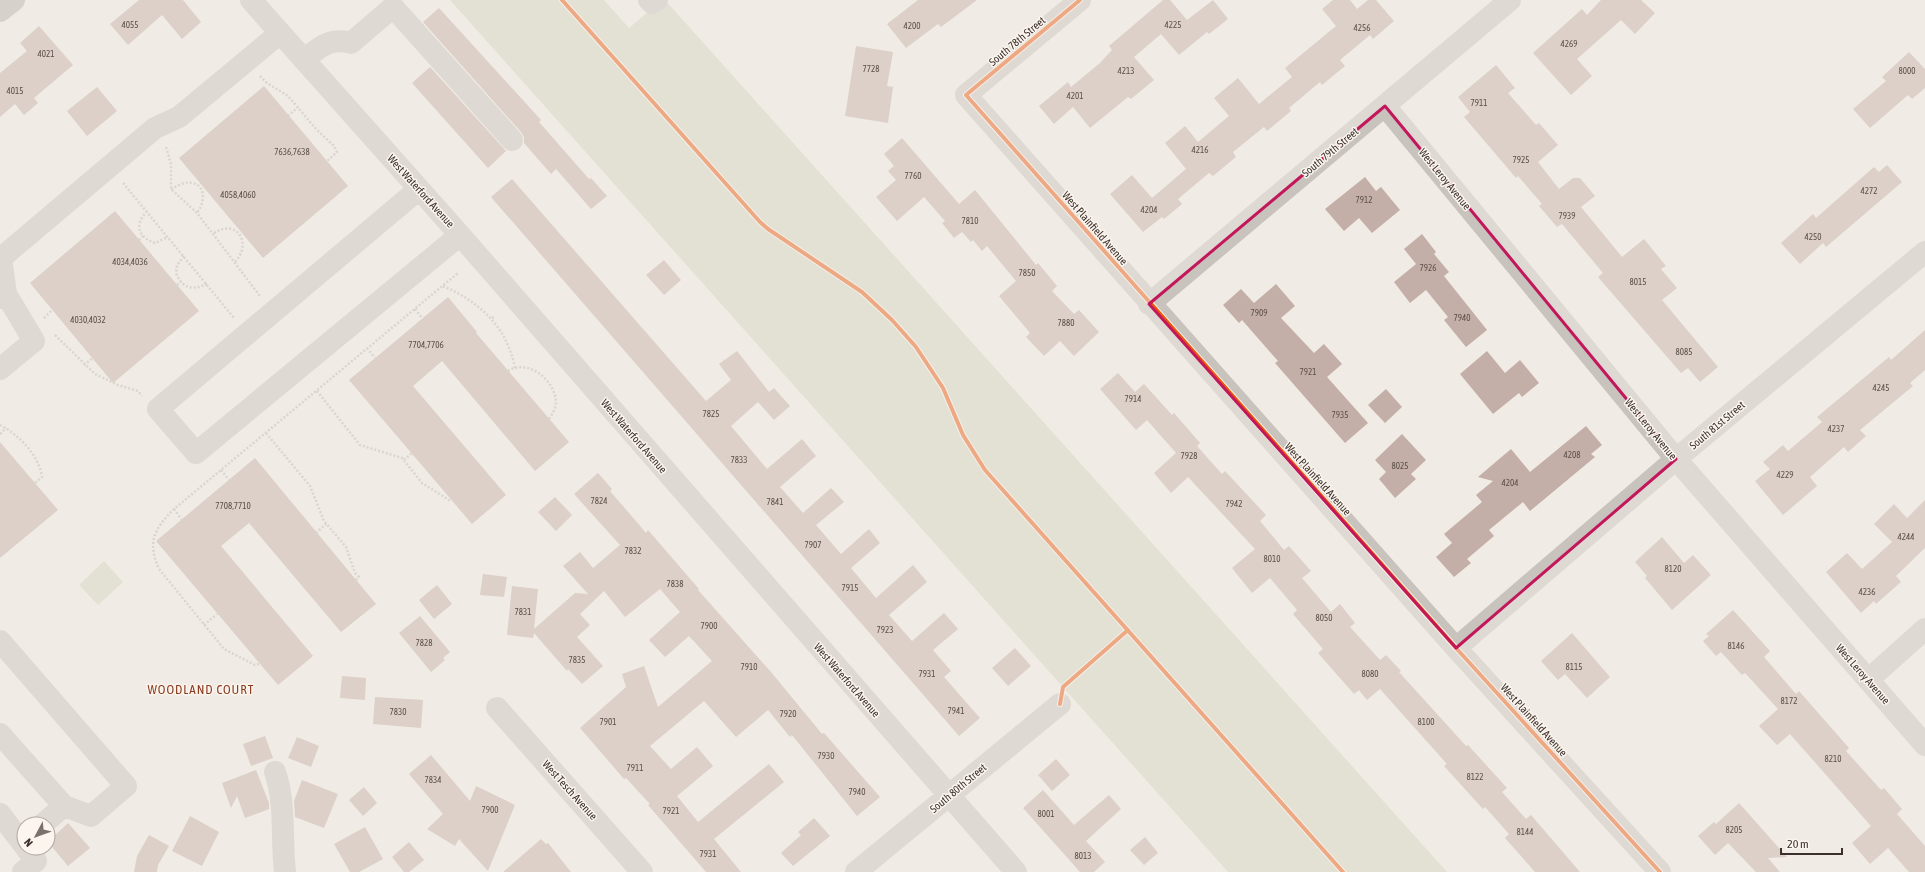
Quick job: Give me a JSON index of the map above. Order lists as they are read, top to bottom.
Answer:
{
  "streets": {
    "street": [
      "South 78th Street",
      "South 79th Street",
      "West Leroy Avenue",
      "West Waterford Avenue",
      "West Plainfield Avenue",
      "South 81st Street",
      "South 80th Street",
      "West Tesch Avenue"
    ]
  },
  "crossings": [
    ["South 78th Street", "West Plainfield Avenue"],
    ["South 79th Street", "West Leroy Avenue"],
    ["South 79th Street", "West Plainfield Avenue"],
    ["West Leroy Avenue", "South 81st Street"],
    ["West Waterford Avenue", "South 80th Street"],
    ["West Plainfield Avenue", "South 81st Street"]
  ],
  "districts": ["WOODLAND COURT"],
  "house_numbers": [
    "4055",
    "4225",
    "4200",
    "4256",
    "4269",
    "4021",
    "7728",
    "4213",
    "8000",
    "4015",
    "4201",
    "7911",
    "4216",
    "7636,7638",
    "7925",
    "7760",
    "4272",
    "4058,4060",
    "7912",
    "4204",
    "7939",
    "7810",
    "4250",
    "4034,4036",
    "7926",
    "7850",
    "8015",
    "7909",
    "7940",
    "4030,4032",
    "7880",
    "7704,7706",
    "8085",
    "7921",
    "4245",
    "7914",
    "7825",
    "7935",
    "4237",
    "4208",
    "7928",
    "7833",
    "8025",
    "4229",
    "4204",
    "7824",
    "7841",
    "7942",
    "7708,7710",
    "4244",
    "7907",
    "7832",
    "8010",
    "8120",
    "7838",
    "7915",
    "4236",
    "7831",
    "8050",
    "7900",
    "7923",
    "7828",
    "8146",
    "7835",
    "7910",
    "8115",
    "7931",
    "8080",
    "8172",
    "7941",
    "7830",
    "7920",
    "7901",
    "8100",
    "7930",
    "8210",
    "7911",
    "8122",
    "7834",
    "7940",
    "7900",
    "7921",
    "8001",
    "8205",
    "8144",
    "7931",
    "8013"
  ],
  "scale_bar": "20 m",
  "north": "bottom left"
}
